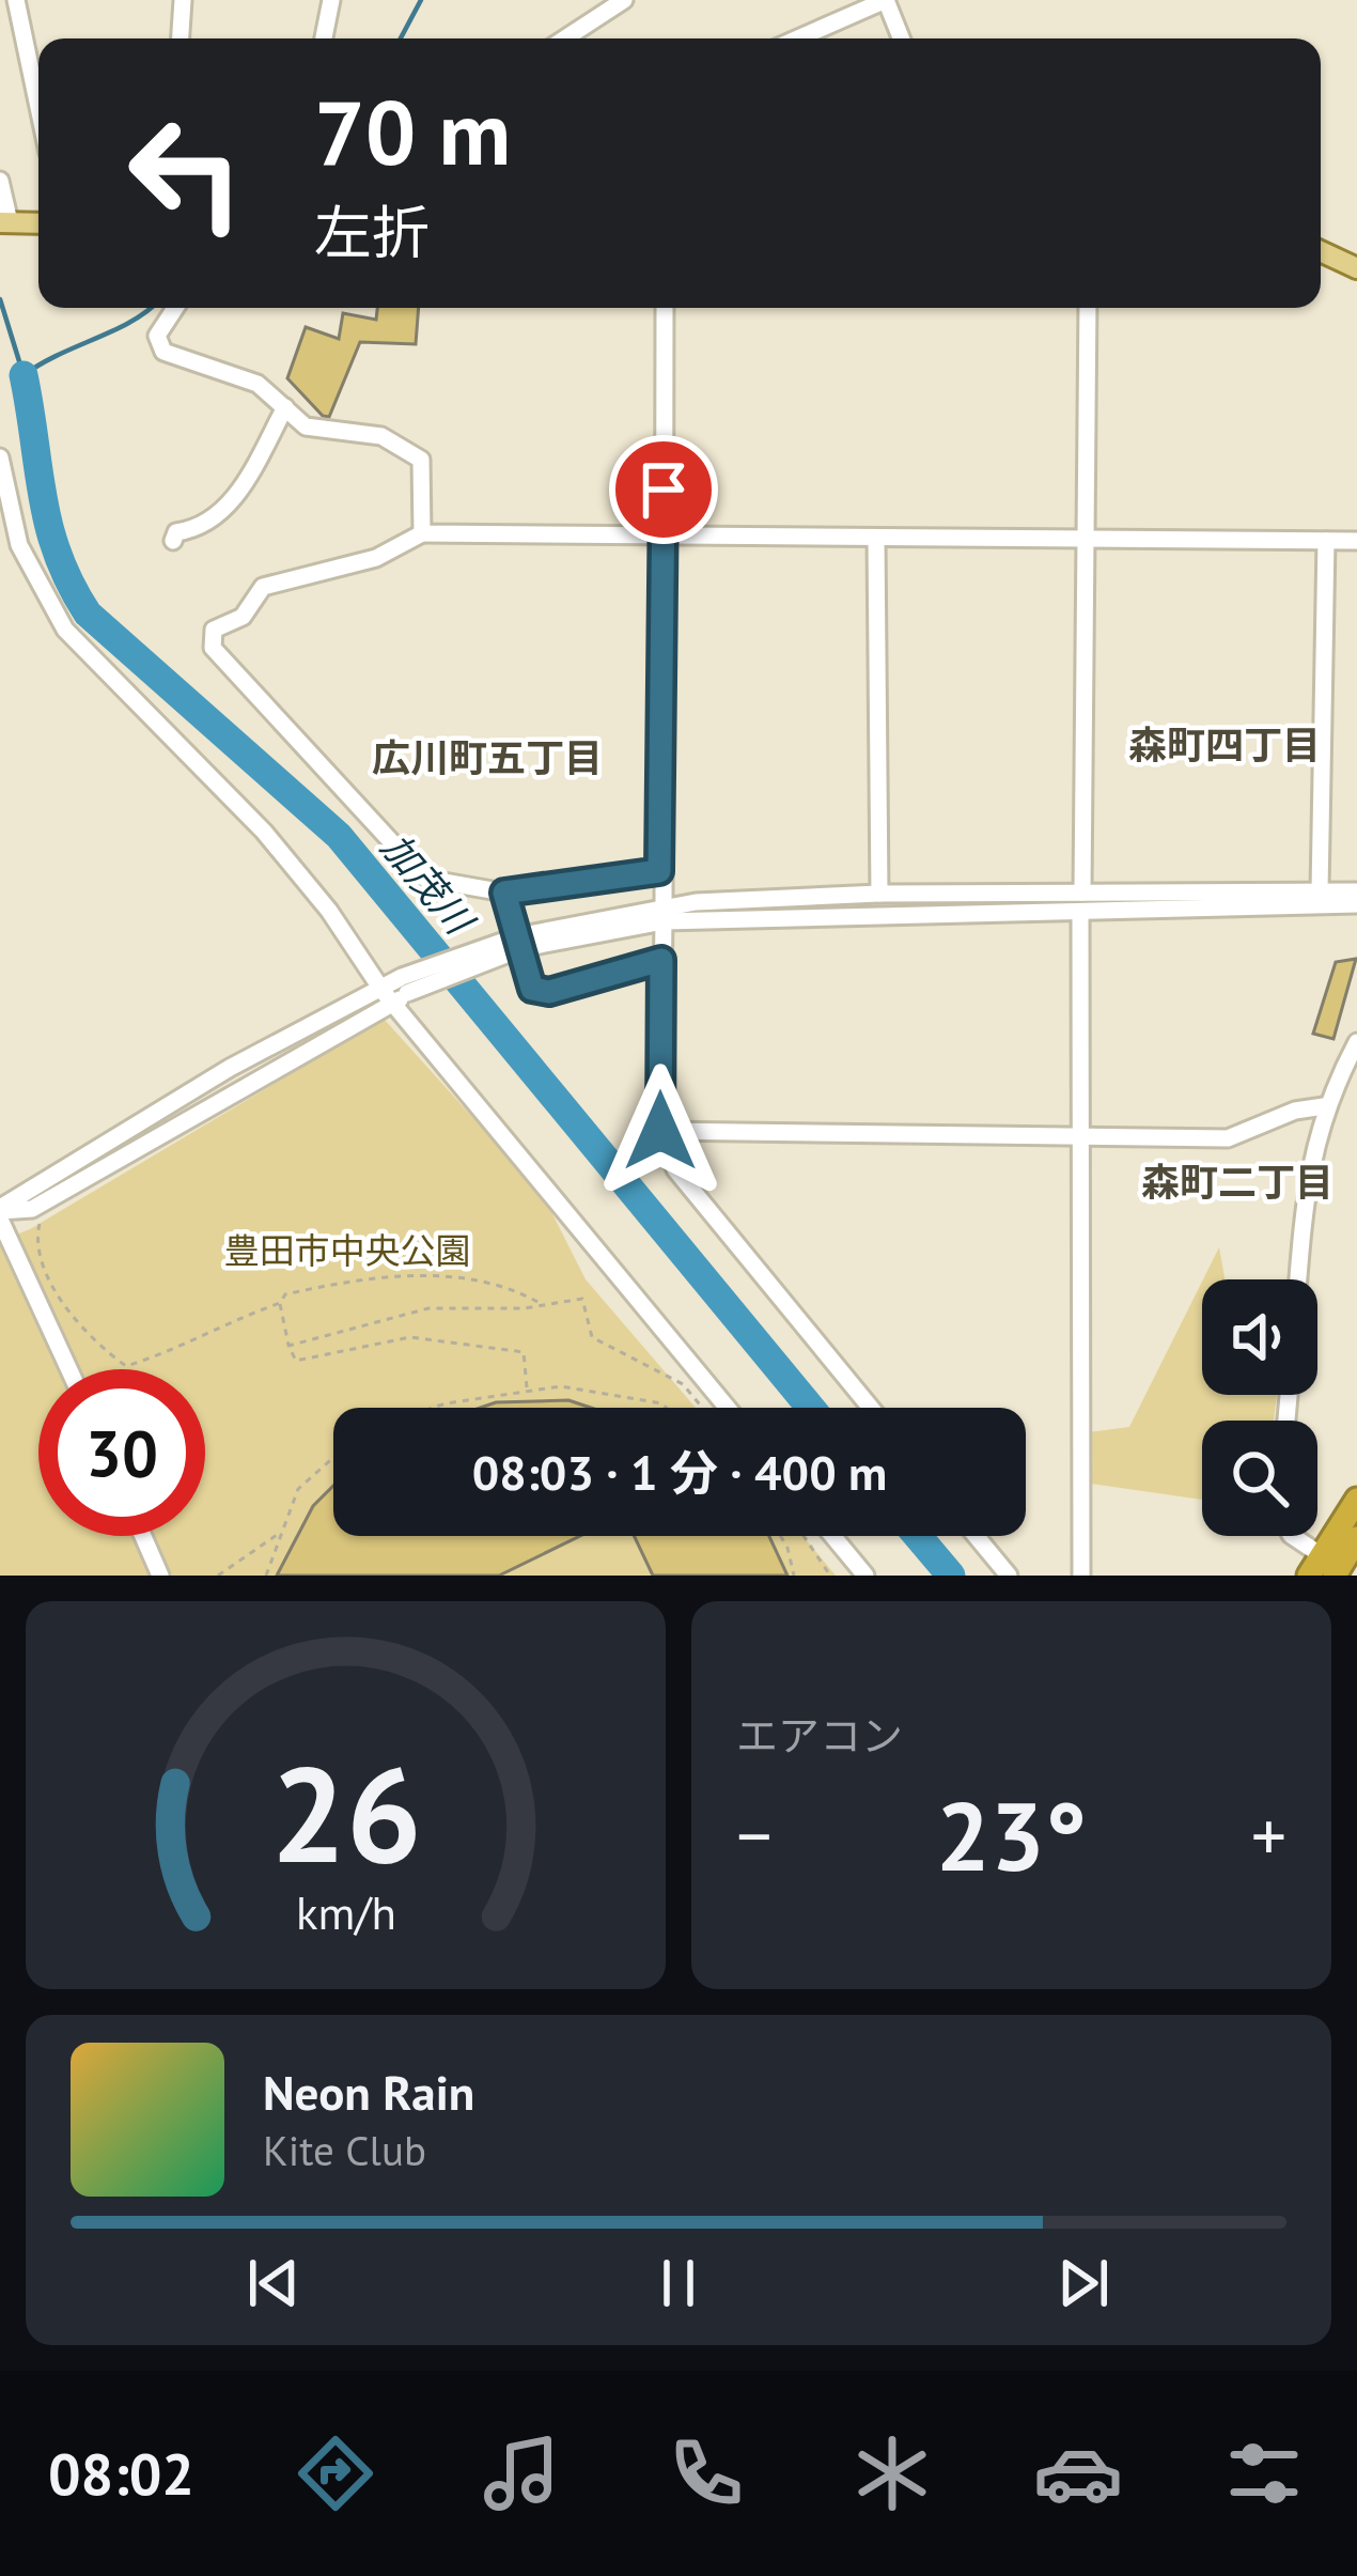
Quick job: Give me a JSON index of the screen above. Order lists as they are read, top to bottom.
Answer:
{
  "districts": ["森町四丁目", "広川町五丁目", "森町二丁目"],
  "water": ["加茂川"],
  "parks": ["豊田市中央公園"],
  "page": {
    "turn": ["70 m", "左折"],
    "limit": "30",
    "trip": "08:03 · 1 分 · 400 m",
    "tile": "エアコン",
    "heat": ["−", "23°", "+"],
    "song": ["Neon Rain", "Kite Club"],
    "tabs": "08:02",
    "gauge": ["26", "km/h"]
  }
}
